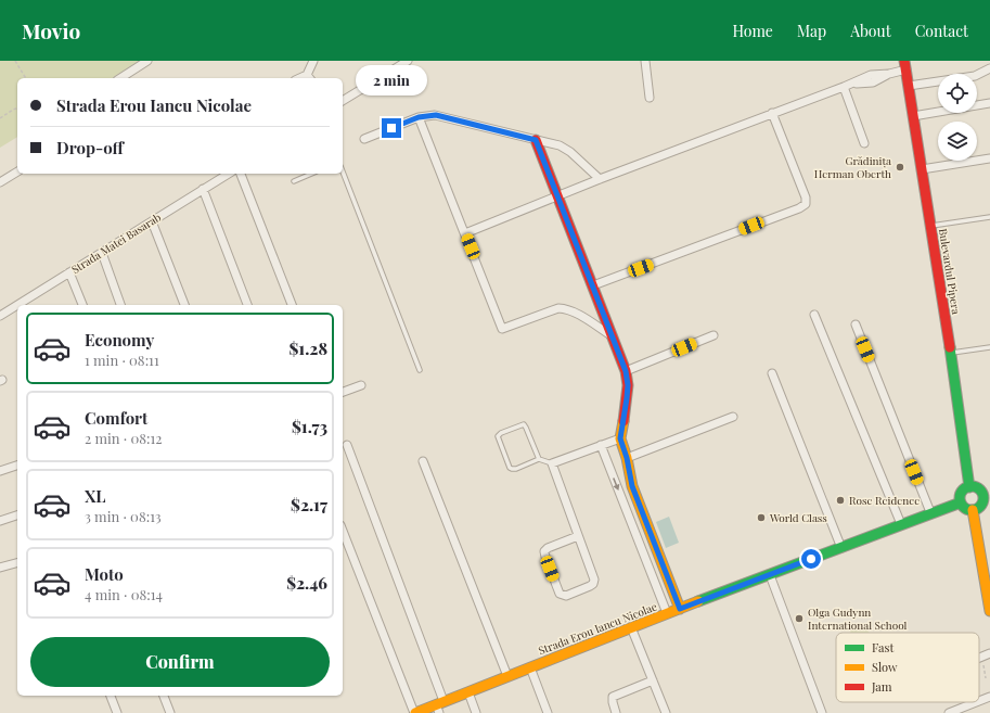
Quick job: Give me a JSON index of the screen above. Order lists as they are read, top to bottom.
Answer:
{
  "streets": {
    "street": ["Strada Matei Basarab", "Bulevardul Pipera", "Strada Erou Iancu Nicolae"]
  },
  "crossings": [
    ["Bulevardul Pipera", "Strada Erou Iancu Nicolae"]
  ],
  "places": [
    "Grădinița Herman Oberth",
    "Rose Reidence",
    "World Class",
    "Olga Gudynn International School"
  ],
  "legend": ["Fast", "Slow", "Jam"],
  "page": {
    "header": "Movio",
    "nav": [
      "Home",
      "Map",
      "About",
      "Contact"
    ],
    "bubble": "2 min",
    "banner": ["Strada Erou Iancu Nicolae", "Drop-off"],
    "list": [
      {
        "name": "Economy",
        "note": "1 min · 08:11",
        "value": "$1.28"
      },
      {
        "name": "Comfort",
        "note": "2 min · 08:12",
        "value": "$1.73"
      },
      {
        "name": "XL",
        "note": "3 min · 08:13",
        "value": "$2.17"
      },
      {
        "name": "Moto",
        "note": "4 min · 08:14",
        "value": "$2.46"
      }
    ],
    "buttons": "Confirm"
  }
}
